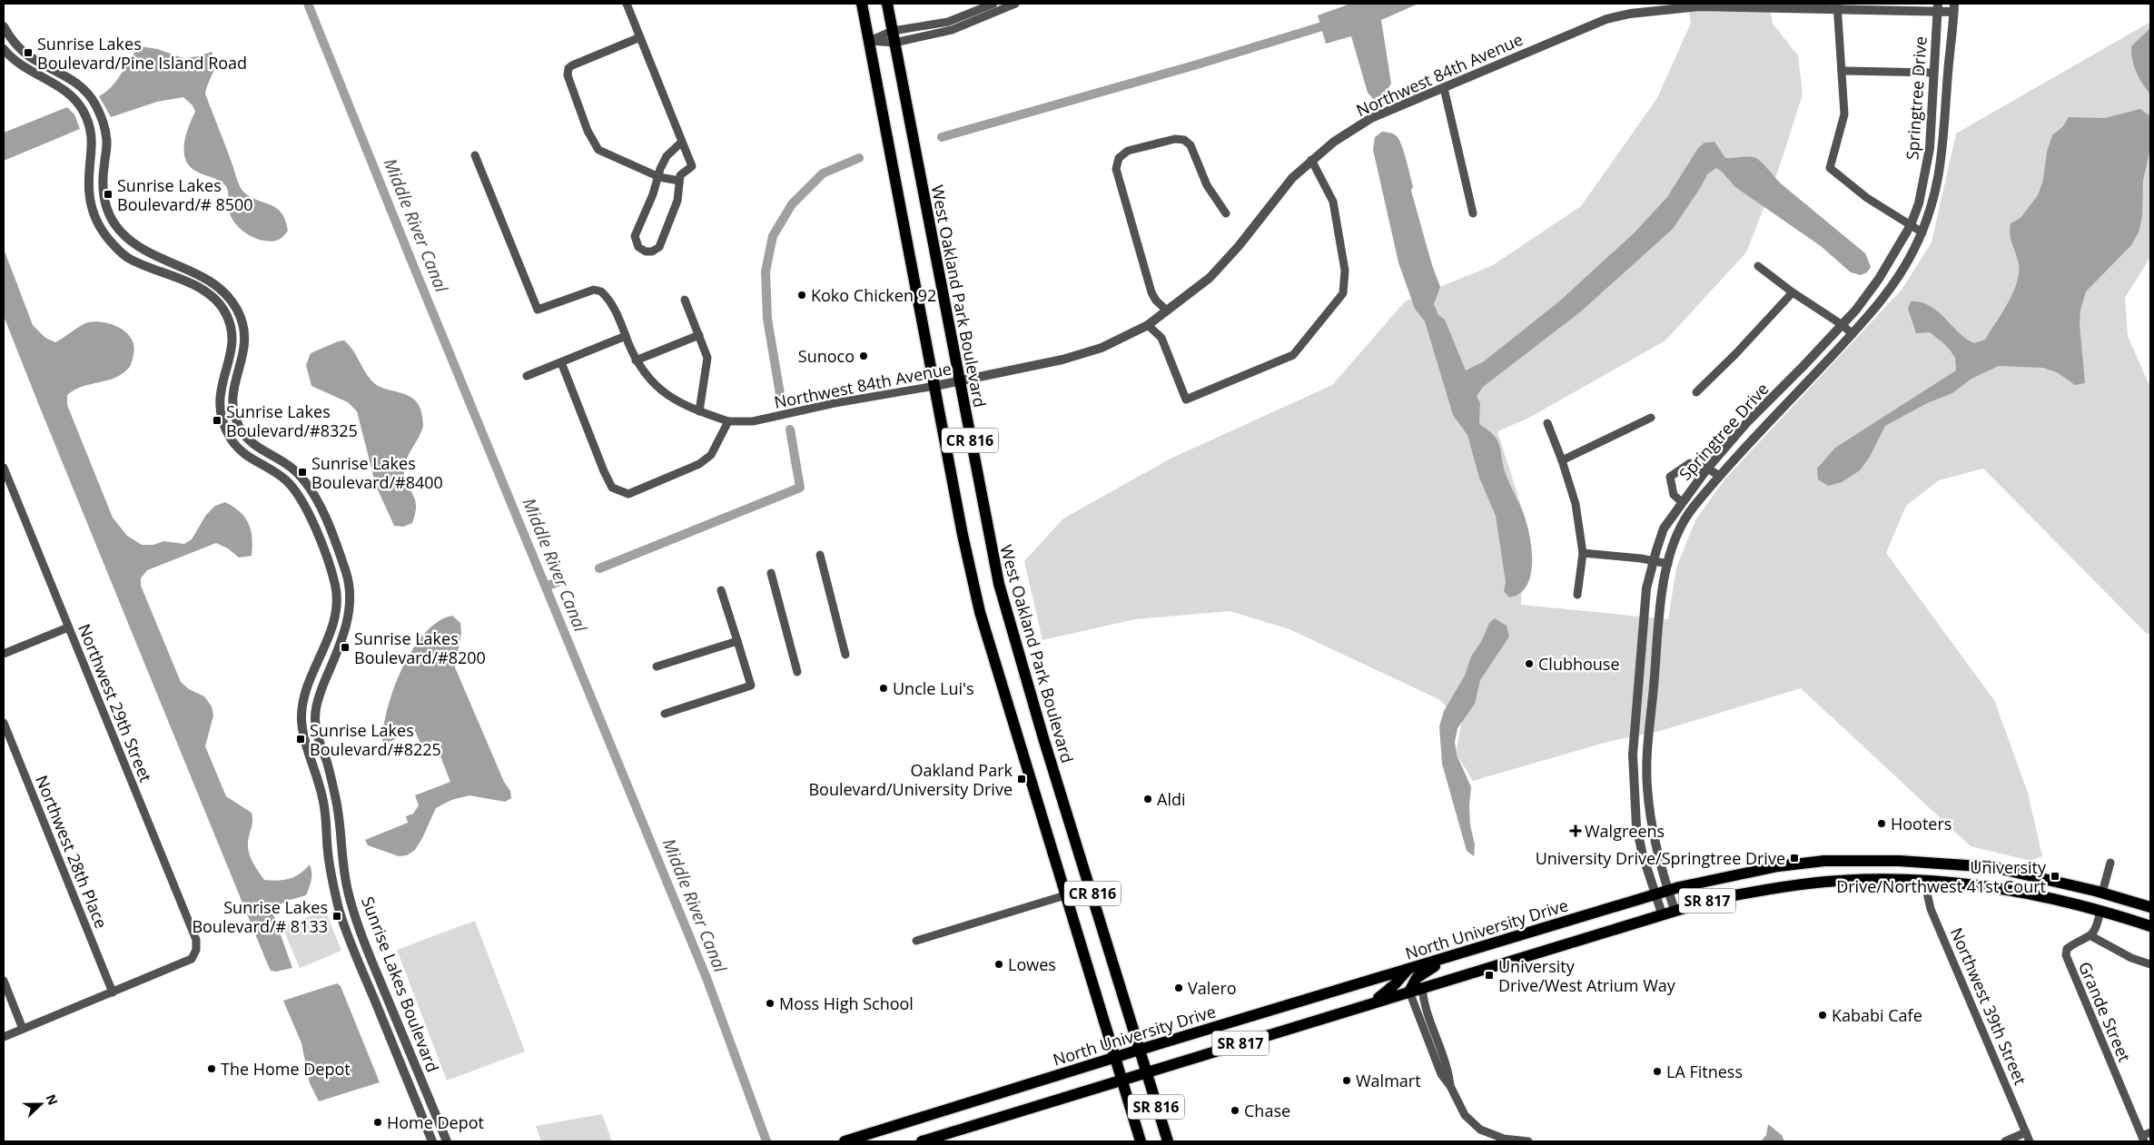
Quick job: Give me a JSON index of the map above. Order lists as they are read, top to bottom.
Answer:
{
  "streets": {
    "main road": [
      "West Oakland Park Boulevard",
      "CR 816",
      "SR 817",
      "North University Drive",
      "SR 816"
    ],
    "street": [
      "Northwest 84th Avenue",
      "Springtree Drive",
      "Northwest 29th Street",
      "Northwest 28th Place",
      "Sunrise Lakes Boulevard",
      "Northwest 39th Street",
      "Grande Street"
    ]
  },
  "crossings": [
    ["Northwest 84th Avenue", "Springtree Drive"],
    ["Northwest 84th Avenue", "West Oakland Park Boulevard"],
    ["Northwest 84th Avenue", "CR 816"],
    ["Springtree Drive", "SR 817"],
    ["Springtree Drive", "North University Drive"],
    ["West Oakland Park Boulevard", "SR 817"],
    ["West Oakland Park Boulevard", "North University Drive"],
    ["CR 816", "North University Drive"],
    ["CR 816", "SR 816"],
    ["Northwest 29th Street", "Northwest 28th Place"],
    ["SR 817", "Northwest 39th Street"],
    ["SR 817", "Grande Street"],
    ["SR 817", "SR 816"],
    ["North University Drive", "SR 816"]
  ],
  "water": ["Middle River Canal"],
  "places": {
    "transit": [
      "Sunrise Lakes Boulevard/Pine Island Road",
      "Sunrise Lakes Boulevard/# 8500",
      "Sunrise Lakes Boulevard/#8325",
      "Sunrise Lakes Boulevard/#8400",
      "Sunrise Lakes Boulevard/#8200",
      "Sunrise Lakes Boulevard/#8225",
      "Oakland Park Boulevard/University Drive",
      "University Drive/Springtree Drive",
      "University Drive/Northwest 41st Court",
      "Sunrise Lakes Boulevard/# 8133",
      "University Drive/West Atrium Way"
    ],
    "other": [
      "Koko Chicken 92",
      "Sunoco",
      "Clubhouse",
      "Uncle Lui's",
      "Aldi",
      "Hooters",
      "Lowes",
      "Valero",
      "Moss High School",
      "Kababi Cafe",
      "The Home Depot",
      "LA Fitness",
      "Walmart",
      "Chase",
      "Home Depot"
    ],
    "health": ["Walgreens"]
  },
  "north": "right"
}
